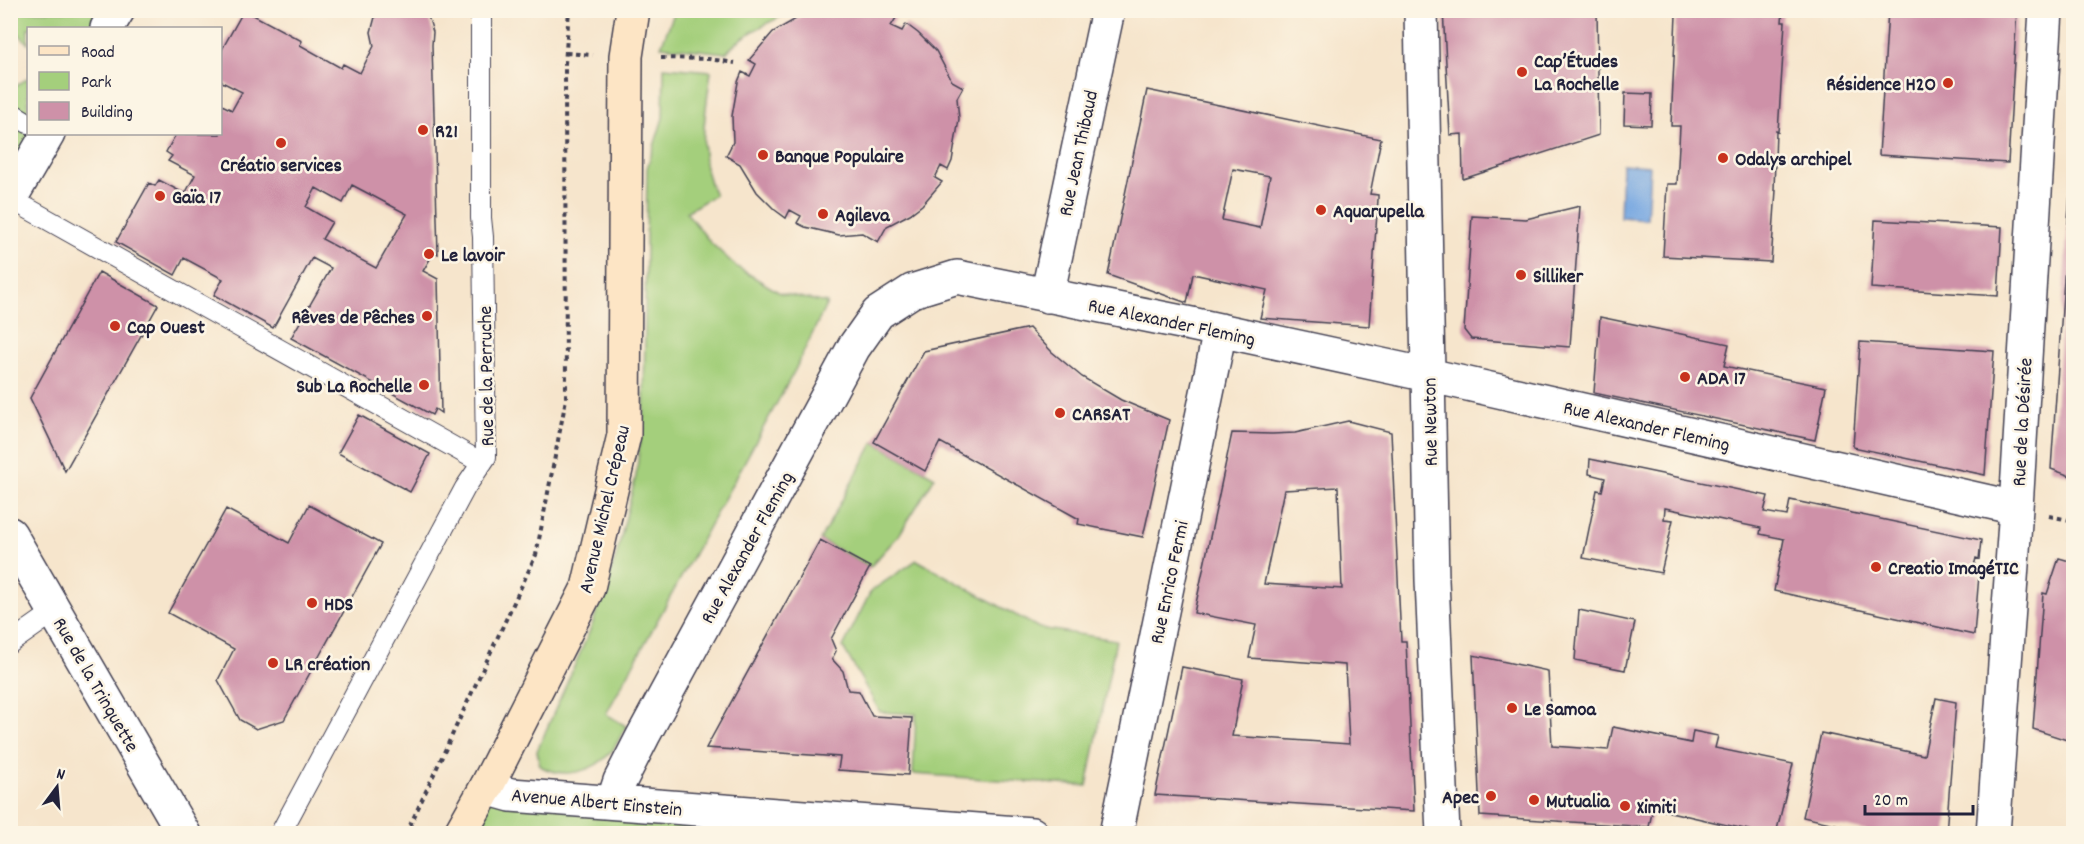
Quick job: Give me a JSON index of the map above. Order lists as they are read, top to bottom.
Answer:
{
  "streets": {
    "street": [
      "Rue Jean Thibaud",
      "Rue Alexander Fleming",
      "Rue Newton",
      "Rue de la Désirée",
      "Avenue Michel Crépeau",
      "Rue Enrico Fermi",
      "Rue de la Trinquette",
      "Avenue Albert Einstein"
    ],
    "lane": ["Rue de la Perruche"]
  },
  "crossings": [
    ["Rue Jean Thibaud", "Rue Alexander Fleming"],
    ["Rue Alexander Fleming", "Rue Newton"],
    ["Rue Alexander Fleming", "Rue de la Désirée"],
    ["Rue Alexander Fleming", "Rue Enrico Fermi"],
    ["Rue Alexander Fleming", "Avenue Albert Einstein"],
    ["Avenue Michel Crépeau", "Avenue Albert Einstein"]
  ],
  "places": [
    "Cap’Études La Rochelle",
    "Résidence H2O",
    "R21",
    "Créatio services",
    "Banque Populaire",
    "Odalys archipel",
    "Gaïa 17",
    "Aquarupella",
    "Agileva",
    "Le lavoir",
    "Silliker",
    "Rêves de Pêches",
    "Cap Ouest",
    "ADA 17",
    "Sub La Rochelle",
    "CARSAT",
    "Creatio ImagéTIC",
    "HDS",
    "LR création",
    "Le Samoa",
    "Apec",
    "Mutualia",
    "Ximiti"
  ],
  "legend": ["Road", "Park", "Building"],
  "scale_bar": "20 m",
  "north": "top"
}
